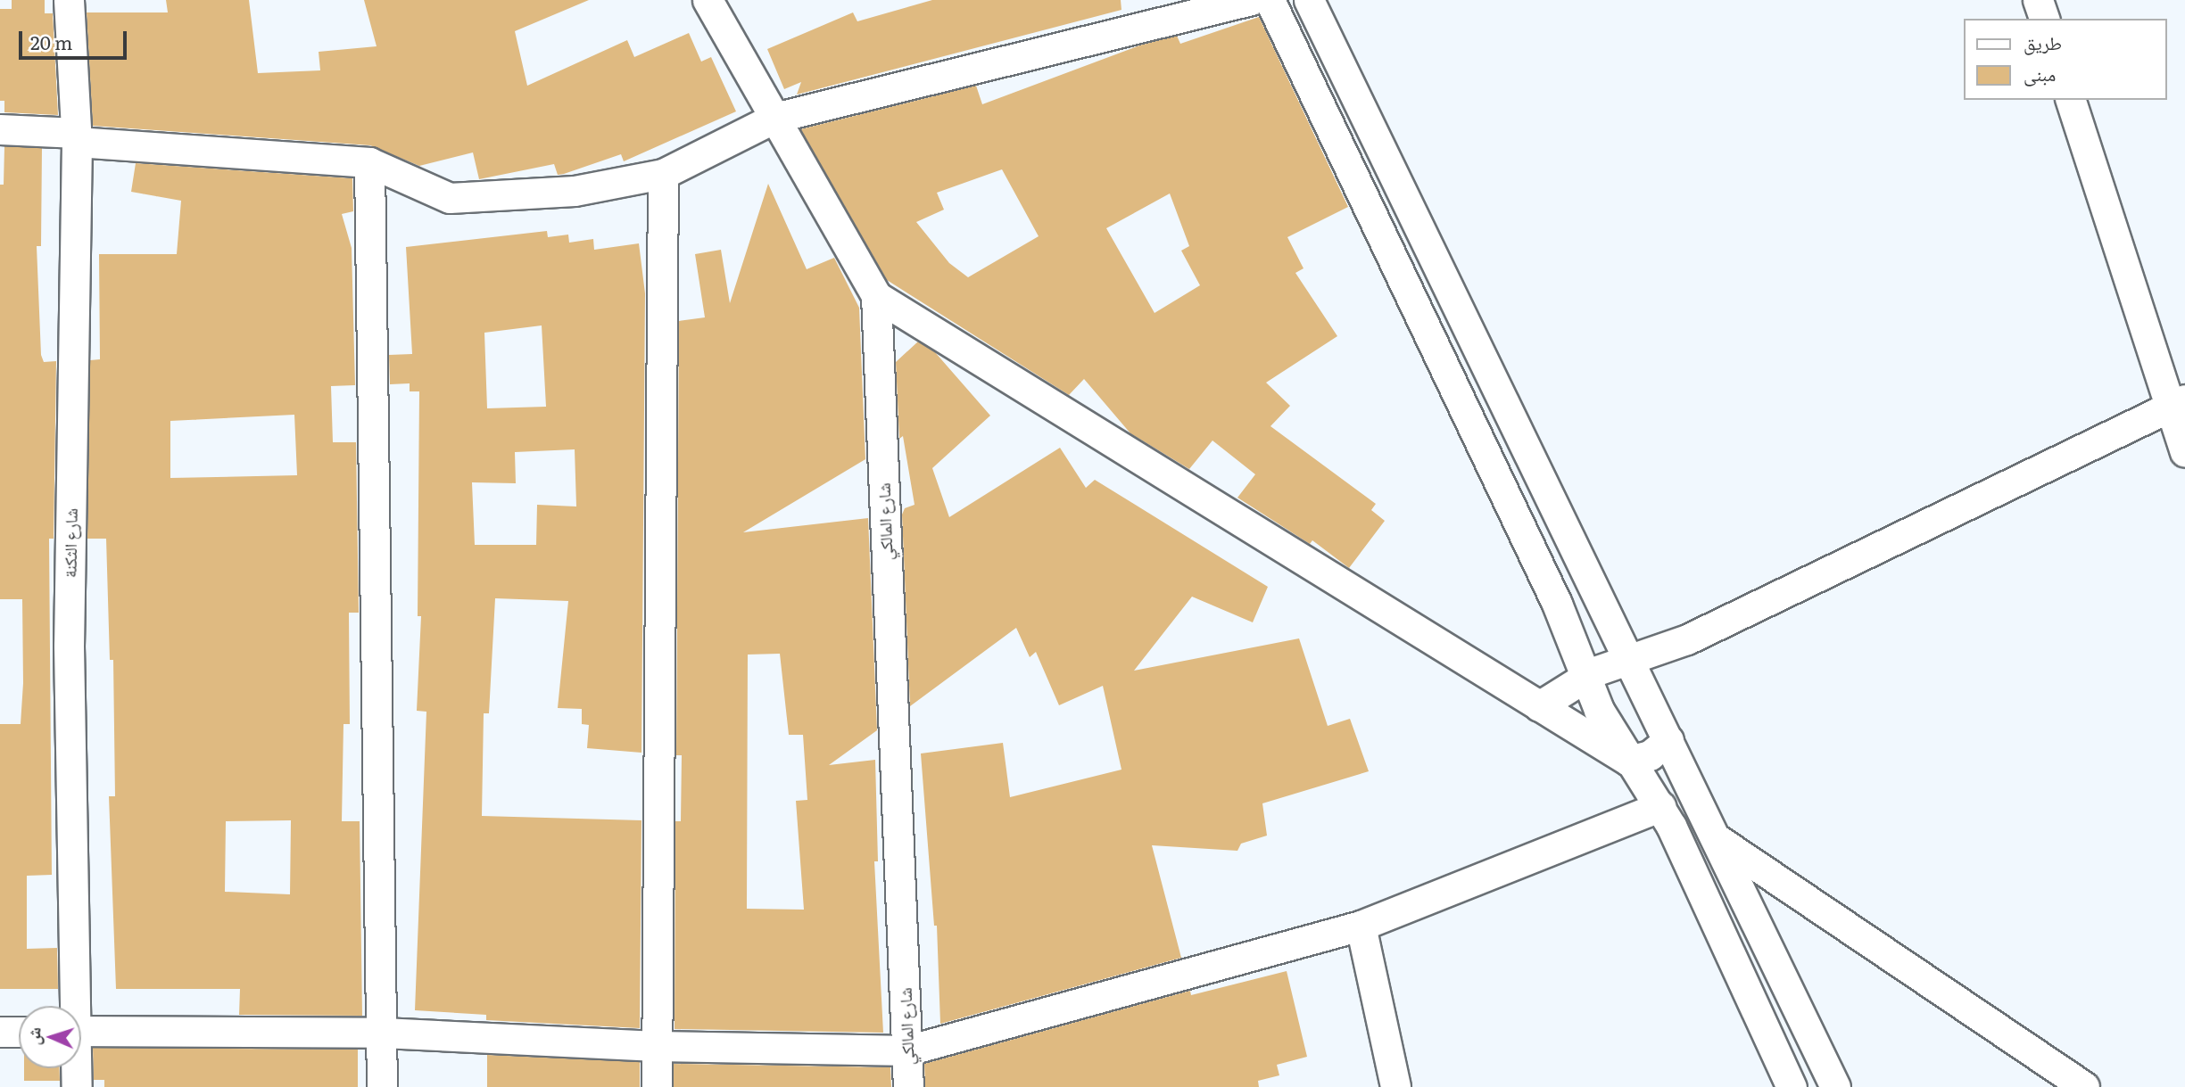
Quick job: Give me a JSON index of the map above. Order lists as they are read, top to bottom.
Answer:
{
  "streets": {
    "street": ["شارع المالكي", "شارع الثكنة"]
  },
  "legend": ["طريق", "مبنى"],
  "scale_bar": "20 m",
  "north": "left"
}
